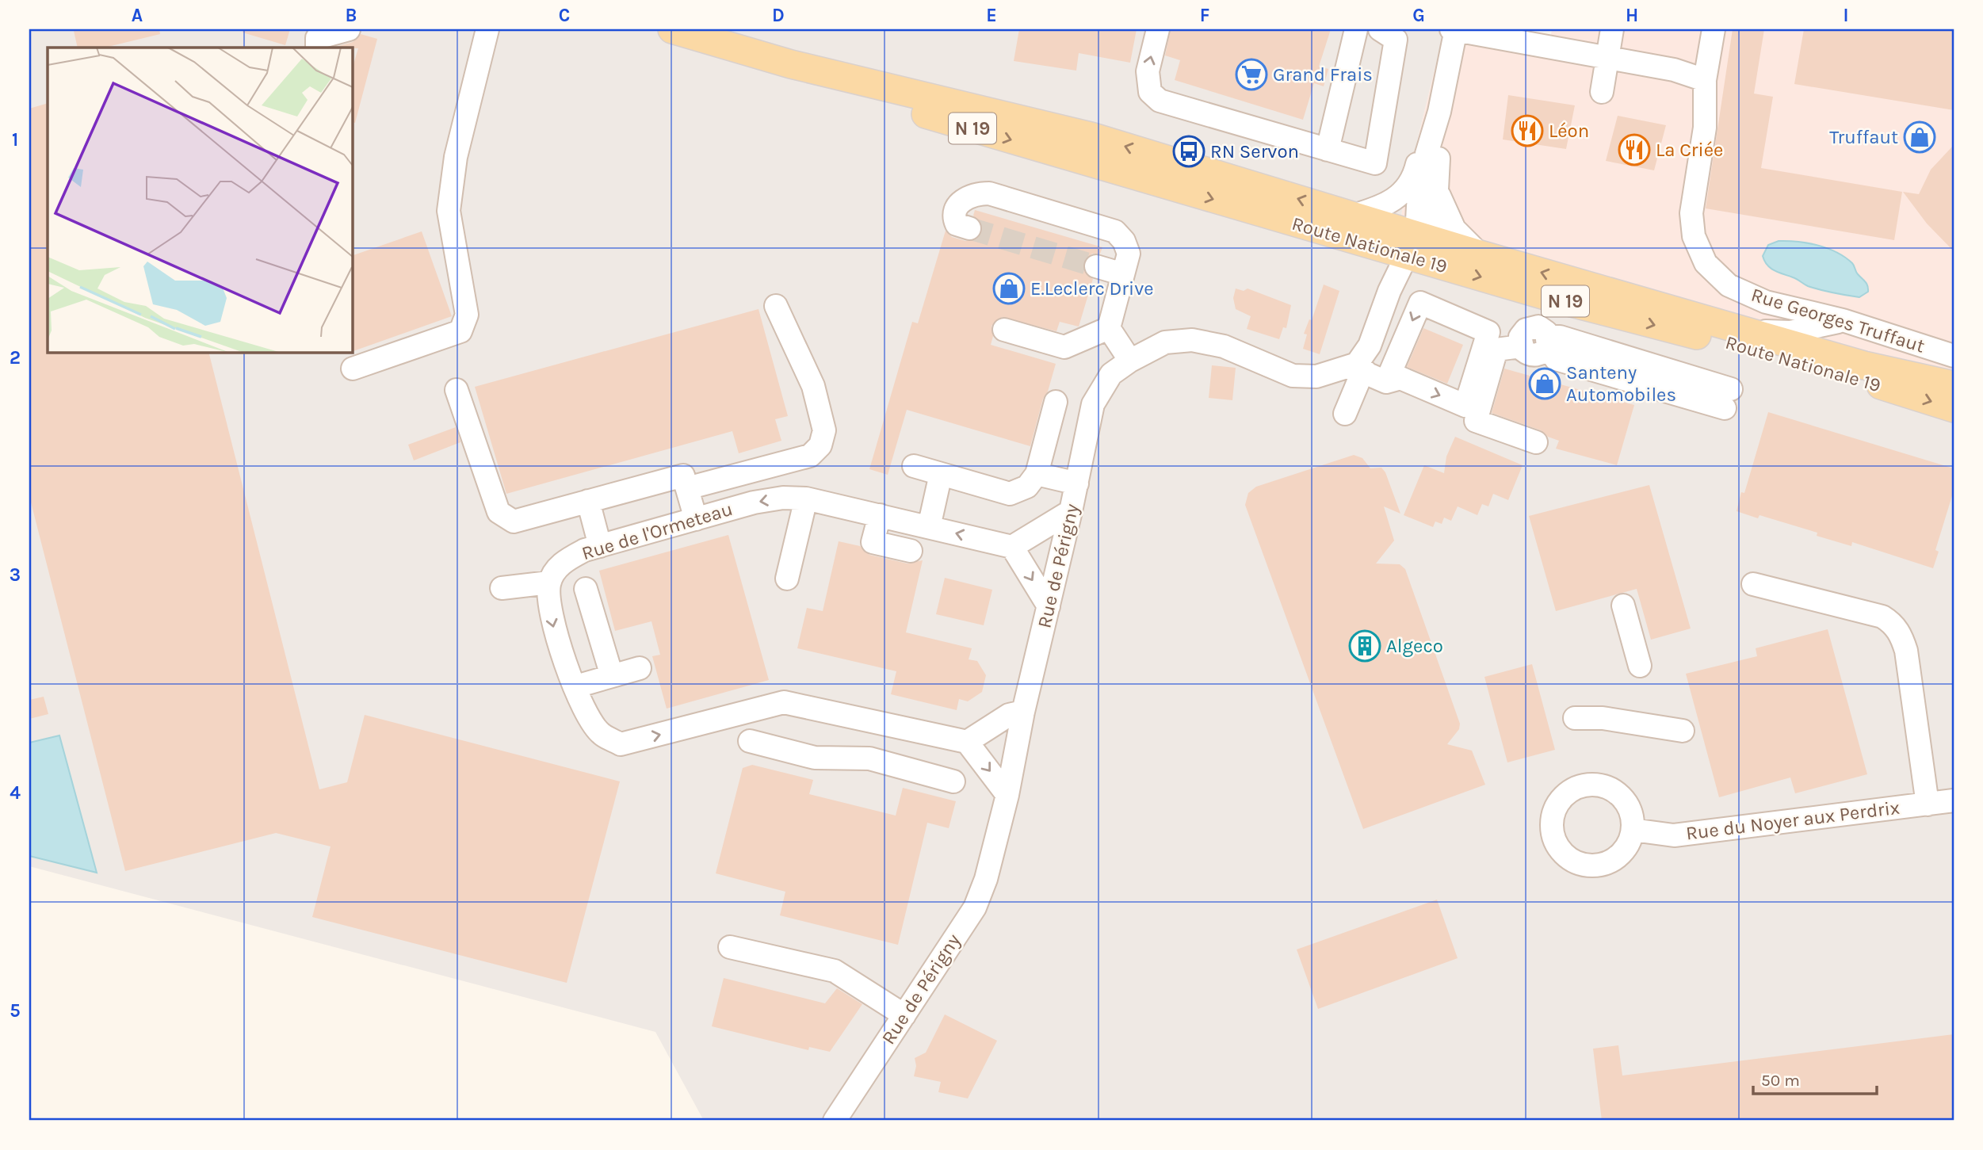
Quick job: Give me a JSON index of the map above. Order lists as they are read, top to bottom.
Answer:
{
  "streets": {
    "main road": ["N 19", "Route Nationale 19"],
    "street": [
      "Rue Georges Truffaut",
      "Rue de l'Ormeteau",
      "Rue de Périgny",
      "Rue du Noyer aux Perdrix"
    ]
  },
  "places": {
    "supermarket": ["Grand Frais"],
    "restaurant": ["Léon", "La Criée"],
    "shop": ["Truffaut", "E.Leclerc Drive", "Santeny Automobiles"],
    "bus stop": ["RN Servon"],
    "building": ["Algeco"]
  },
  "scale_bar": "50 m",
  "grid": {
    "columns": [
      "A",
      "B",
      "C",
      "D",
      "E",
      "F",
      "G",
      "H",
      "I"
    ],
    "rows": [
      "1",
      "2",
      "3",
      "4",
      "5"
    ]
  }
}
